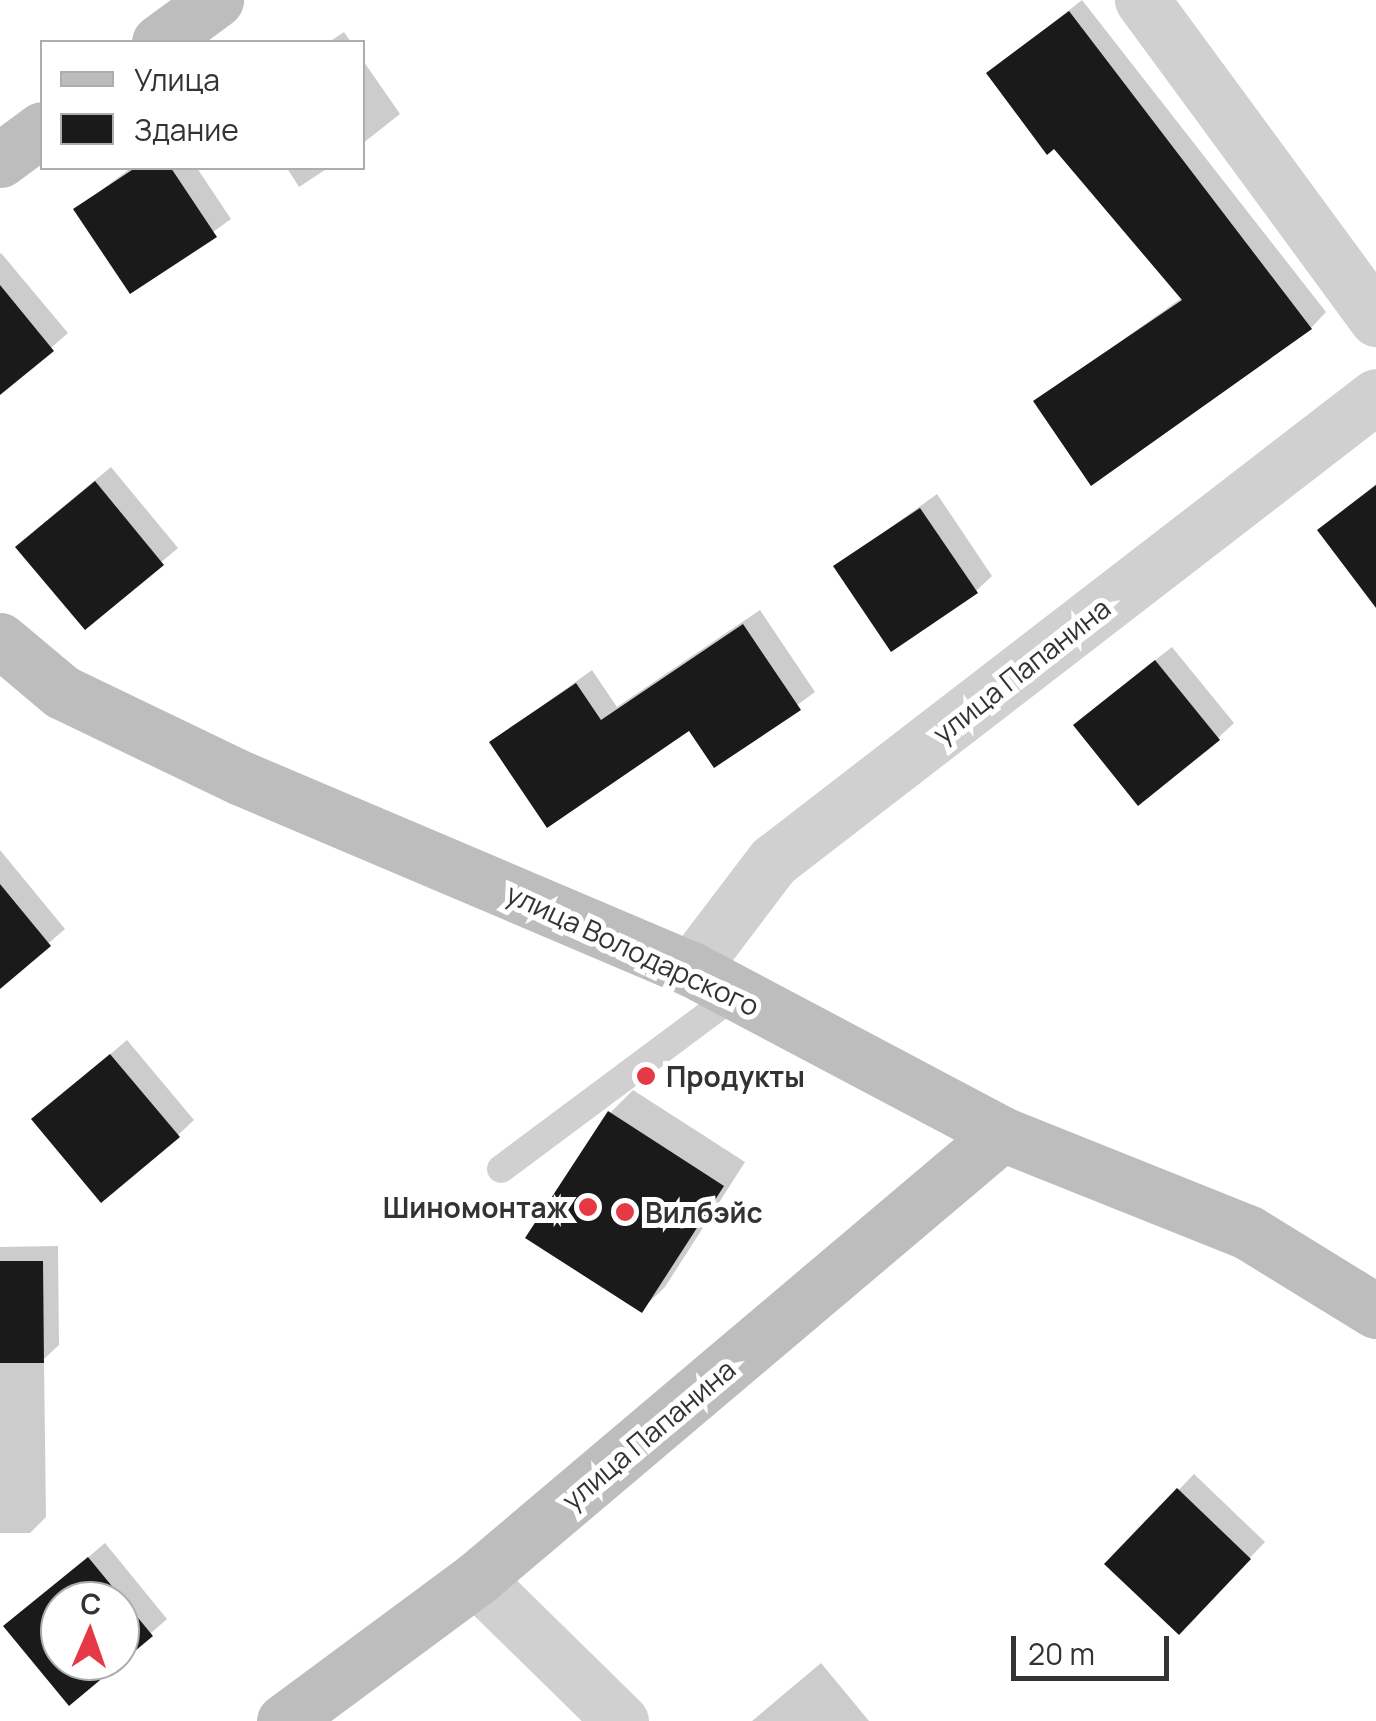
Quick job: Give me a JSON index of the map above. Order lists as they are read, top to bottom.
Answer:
{
  "streets": {
    "main road": ["улица Папанина", "улица Володарского"]
  },
  "crossings": [
    ["улица Папанина", "улица Володарского"]
  ],
  "places": ["Продукты", "Шиномонтаж", "Вилбэйс"],
  "legend": ["Улица", "Здание"],
  "scale_bar": "20 m",
  "north": "top"
}
